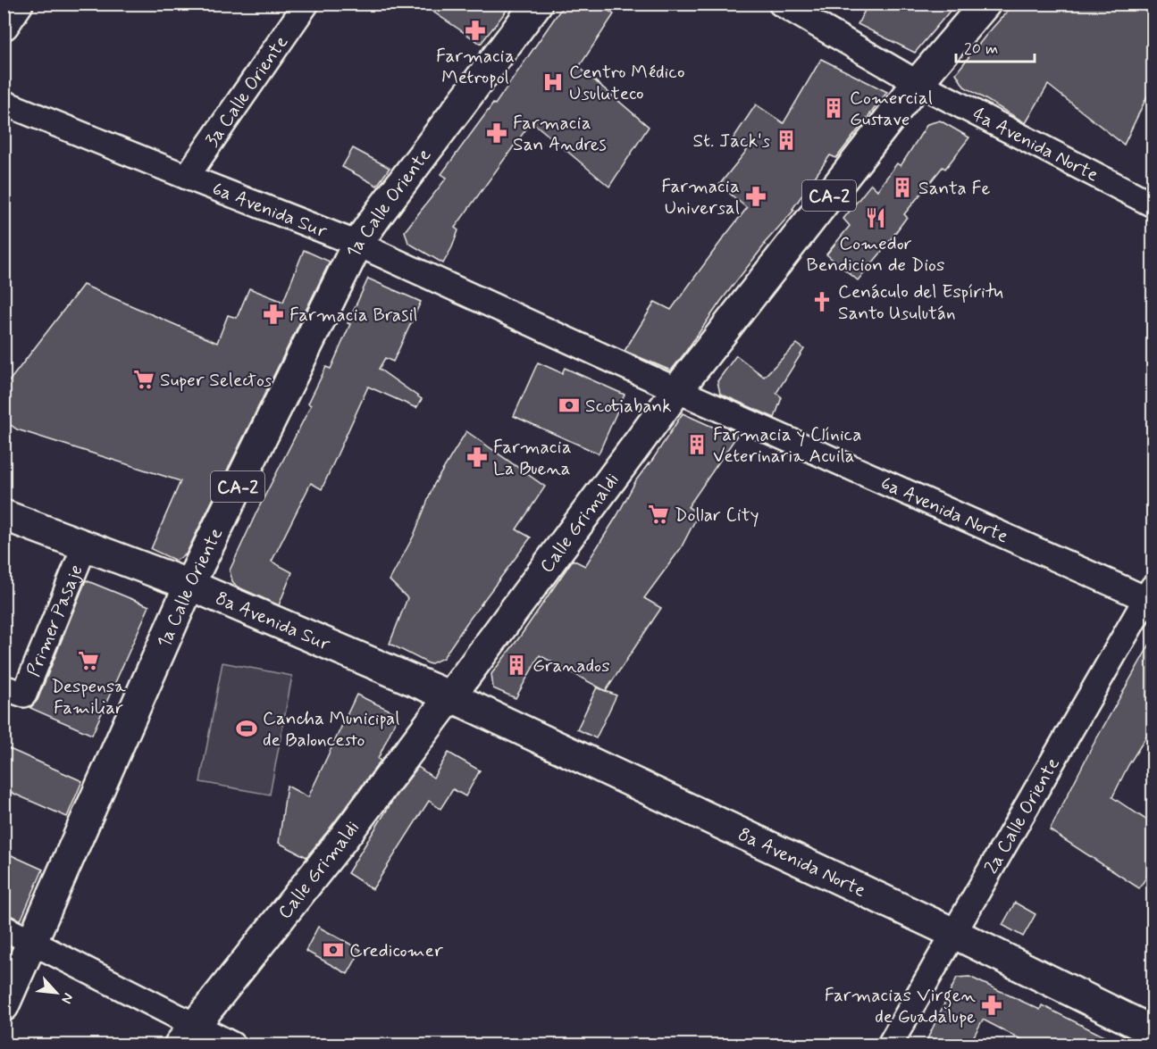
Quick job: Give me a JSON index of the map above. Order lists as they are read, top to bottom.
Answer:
{
  "streets": {
    "main road": [
      "CA-2",
      "1a Calle Oriente",
      "Calle Grimaldi",
      "8a Avenida Sur",
      "8a Avenida Norte"
    ],
    "street": [
      "3a Calle Oriente",
      "4a Avenida Norte",
      "6a Avenida Sur",
      "6a Avenida Norte",
      "Primer Pasaje",
      "2a Calle Oriente"
    ]
  },
  "crossings": [
    ["3a Calle Oriente", "6a Avenida Sur"],
    ["4a Avenida Norte", "Calle Grimaldi"],
    ["1a Calle Oriente", "6a Avenida Sur"],
    ["1a Calle Oriente", "8a Avenida Sur"],
    ["6a Avenida Sur", "6a Avenida Norte"],
    ["6a Avenida Sur", "Calle Grimaldi"],
    ["6a Avenida Norte", "Calle Grimaldi"],
    ["6a Avenida Norte", "2a Calle Oriente"],
    ["Calle Grimaldi", "8a Avenida Sur"],
    ["Calle Grimaldi", "8a Avenida Norte"],
    ["Primer Pasaje", "8a Avenida Sur"],
    ["8a Avenida Sur", "8a Avenida Norte"],
    ["2a Calle Oriente", "8a Avenida Norte"]
  ],
  "places": {
    "pharmacy": [
      "Farmacia Metropol",
      "Farmacia San Andres",
      "Farmacia Universal",
      "Farmacia Brasil",
      "Farmacia La Buena",
      "Farmacias Virgen de Guadalupe"
    ],
    "hospital": ["Centro Médico Usuluteco"],
    "building": [
      "Comercial Gustave",
      "St. Jack's",
      "Santa Fe",
      "Farmacia y Clínica Veterinaria Acuila",
      "Granados"
    ],
    "restaurant": ["Comedor Bendicion de Dios"],
    "church": ["Cenáculo del Espíritu Santo Usulután"],
    "supermarket": ["Super Selectos", "Dollar City", "Despensa Familiar"],
    "bank": ["Scotiabank", "Credicomer"],
    "sports": ["Cancha Municipal de Baloncesto"]
  },
  "scale_bar": "20 m",
  "north": "bottom right"
}
